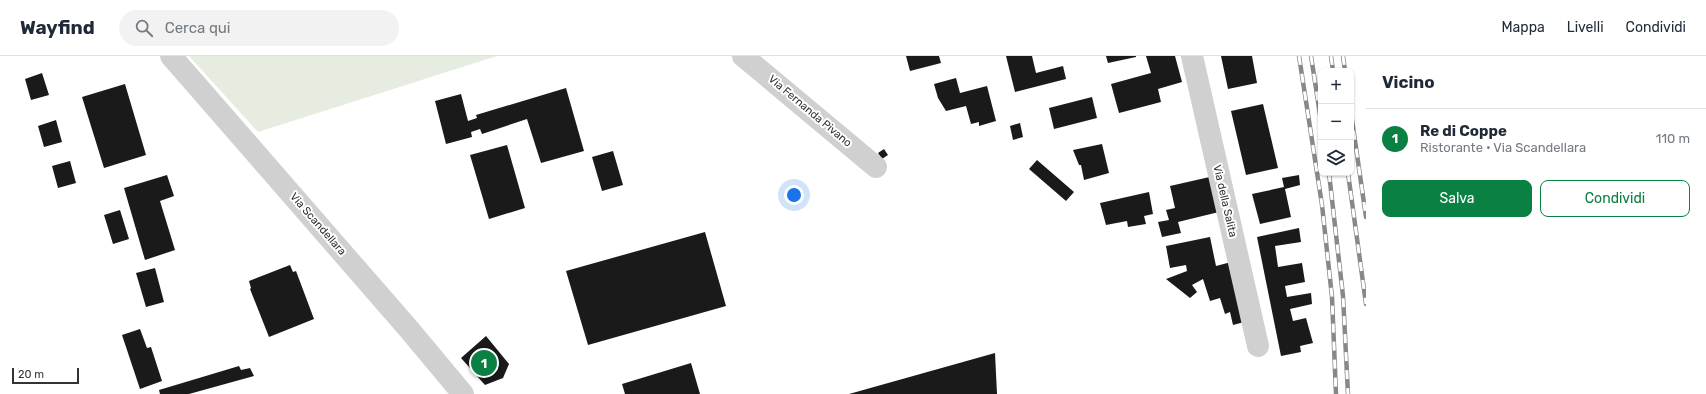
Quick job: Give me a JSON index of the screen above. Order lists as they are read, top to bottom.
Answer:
{
  "streets": {
    "street": ["Via Fernanda Pivano", "Via della Salita", "Via Scandellara"]
  },
  "scale_bar": "20 m",
  "page": {
    "header": "Wayfind",
    "search": "Cerca qui",
    "nav": ["Mappa", "Livelli", "Condividi"],
    "heading": "Vicino",
    "map_buttons": ["+", "−"],
    "list": [
      {
        "mark": "1",
        "name": "Re di Coppe",
        "note": "Ristorante · Via Scandellara",
        "value": "110 m"
      }
    ],
    "buttons": ["Salva", "Condividi"],
    "pins": "1",
    "scale": "20 m"
  }
}
